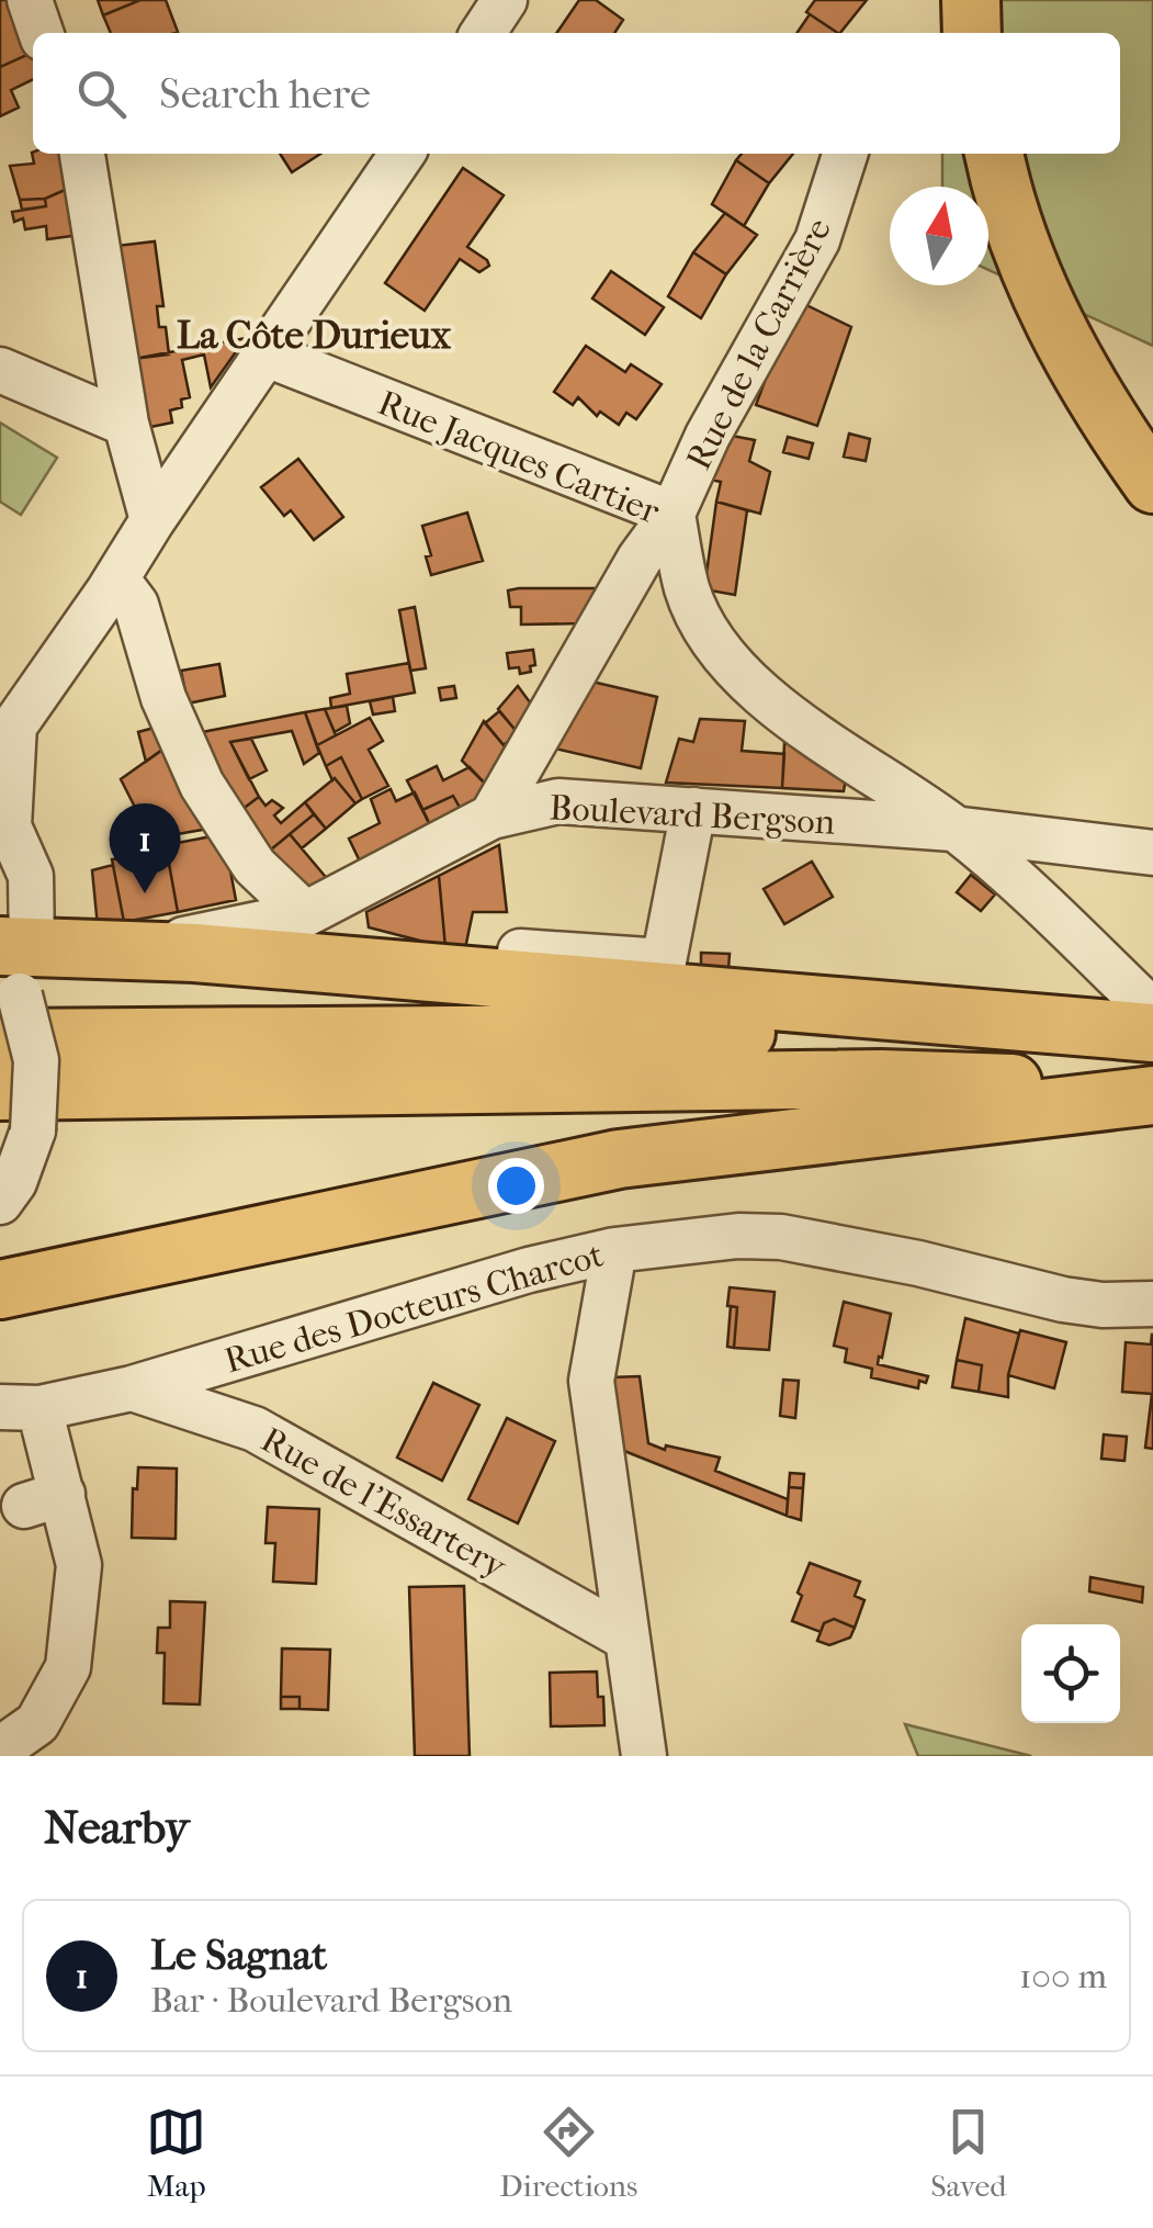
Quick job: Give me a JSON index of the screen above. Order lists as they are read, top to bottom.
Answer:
{
  "streets": {
    "street": [
      "Rue de la Carrière",
      "Rue Jacques Cartier",
      "Boulevard Bergson",
      "Rue des Docteurs Charcot",
      "Rue de l'Essartery"
    ]
  },
  "crossings": [
    ["Rue de la Carrière", "Rue Jacques Cartier"],
    ["Rue de la Carrière", "Boulevard Bergson"],
    ["Rue Jacques Cartier", "Boulevard Bergson"],
    ["Rue des Docteurs Charcot", "Rue de l'Essartery"]
  ],
  "districts": ["La Côte Durieux"],
  "north": "top",
  "page": {
    "search": "Search here",
    "pins": "1",
    "heading": "Nearby",
    "list": [
      {
        "mark": "1",
        "name": "Le Sagnat",
        "note": "Bar · Boulevard Bergson",
        "value": "100 m"
      }
    ],
    "nav": ["Map", "Directions", "Saved"]
  }
}
